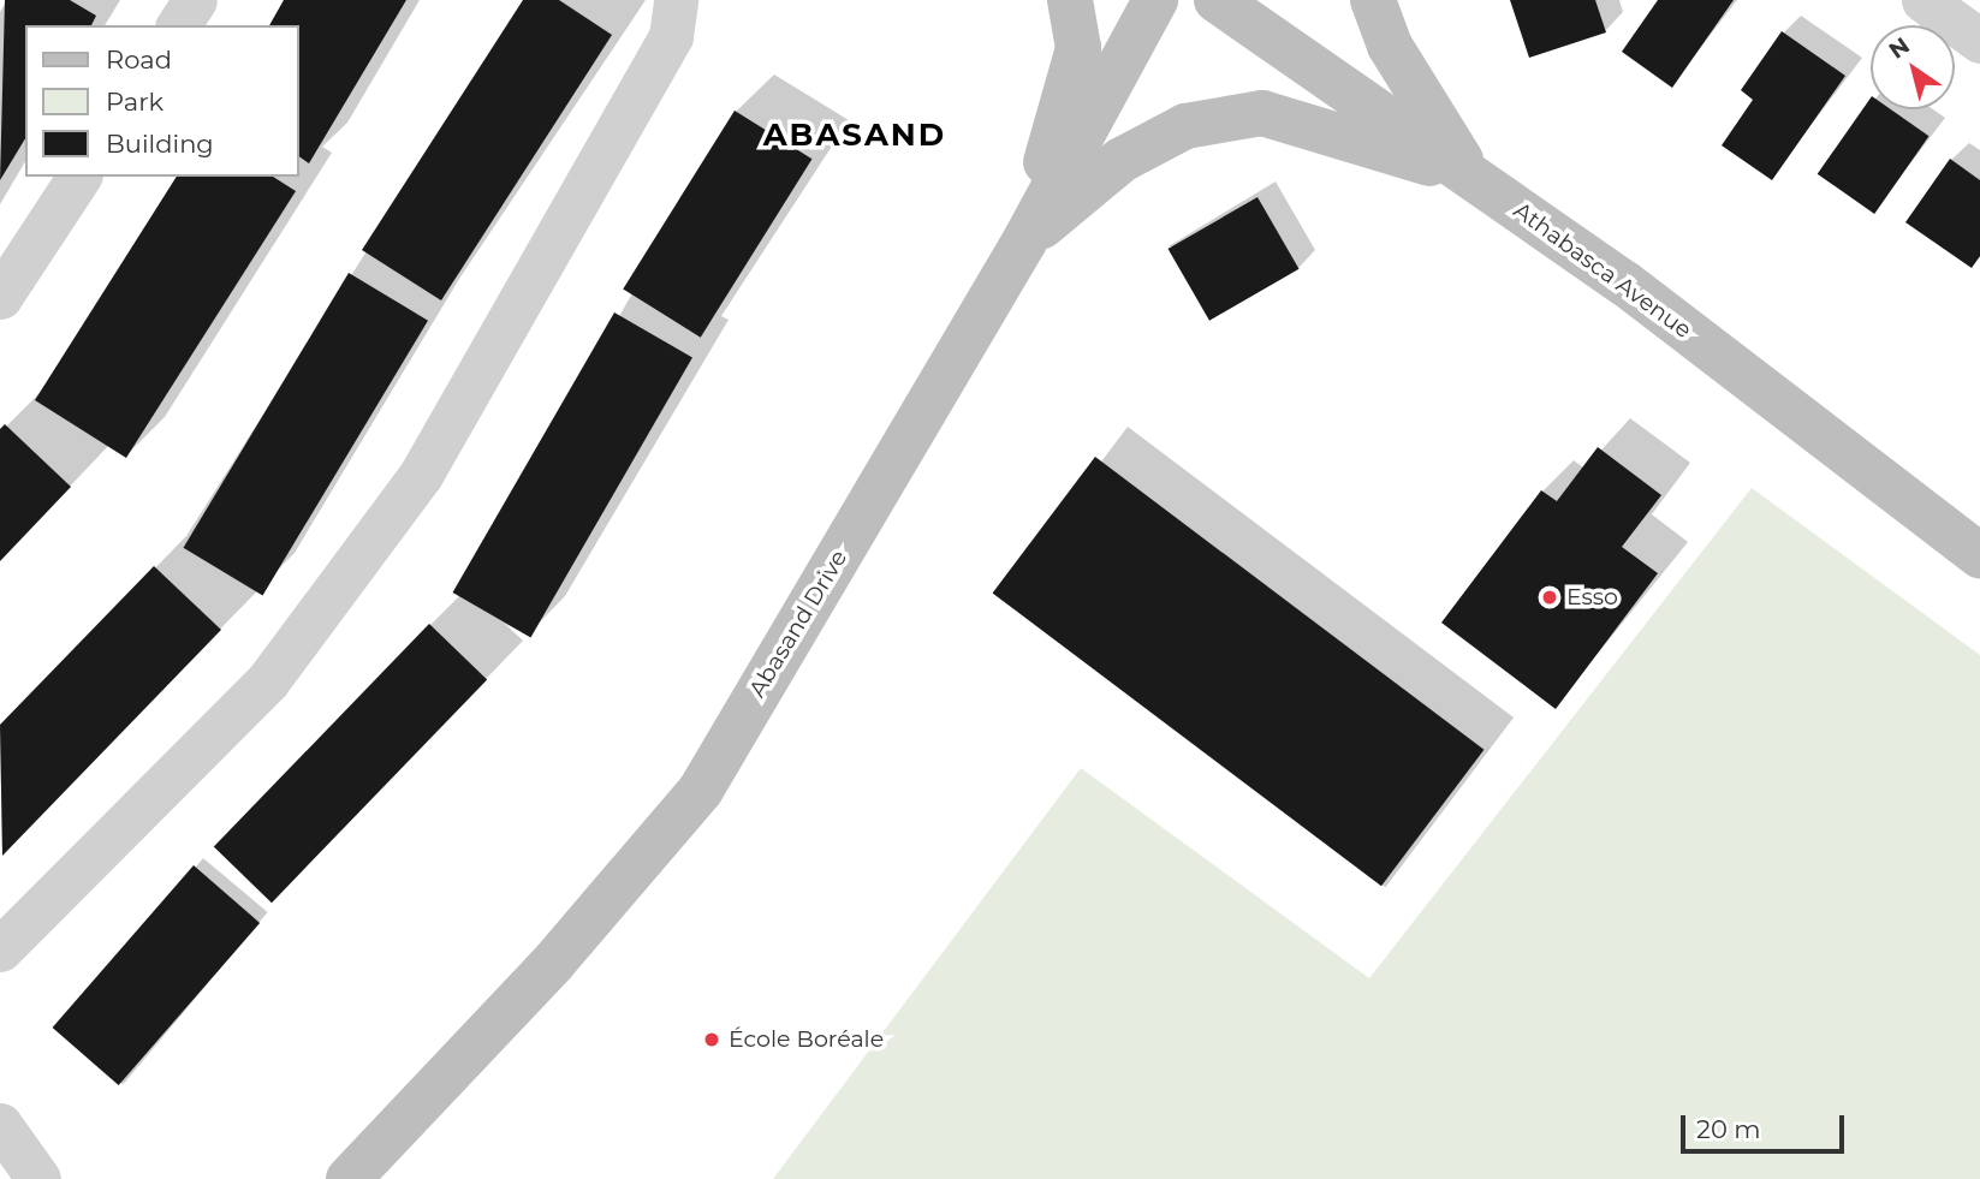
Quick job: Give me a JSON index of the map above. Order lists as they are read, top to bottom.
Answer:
{
  "streets": {
    "street": ["Athabasca Avenue", "Abasand Drive"]
  },
  "districts": ["ABASAND"],
  "places": ["Esso", "École Boréale"],
  "legend": ["Road", "Park", "Building"],
  "scale_bar": "20 m",
  "north": "top left"
}
